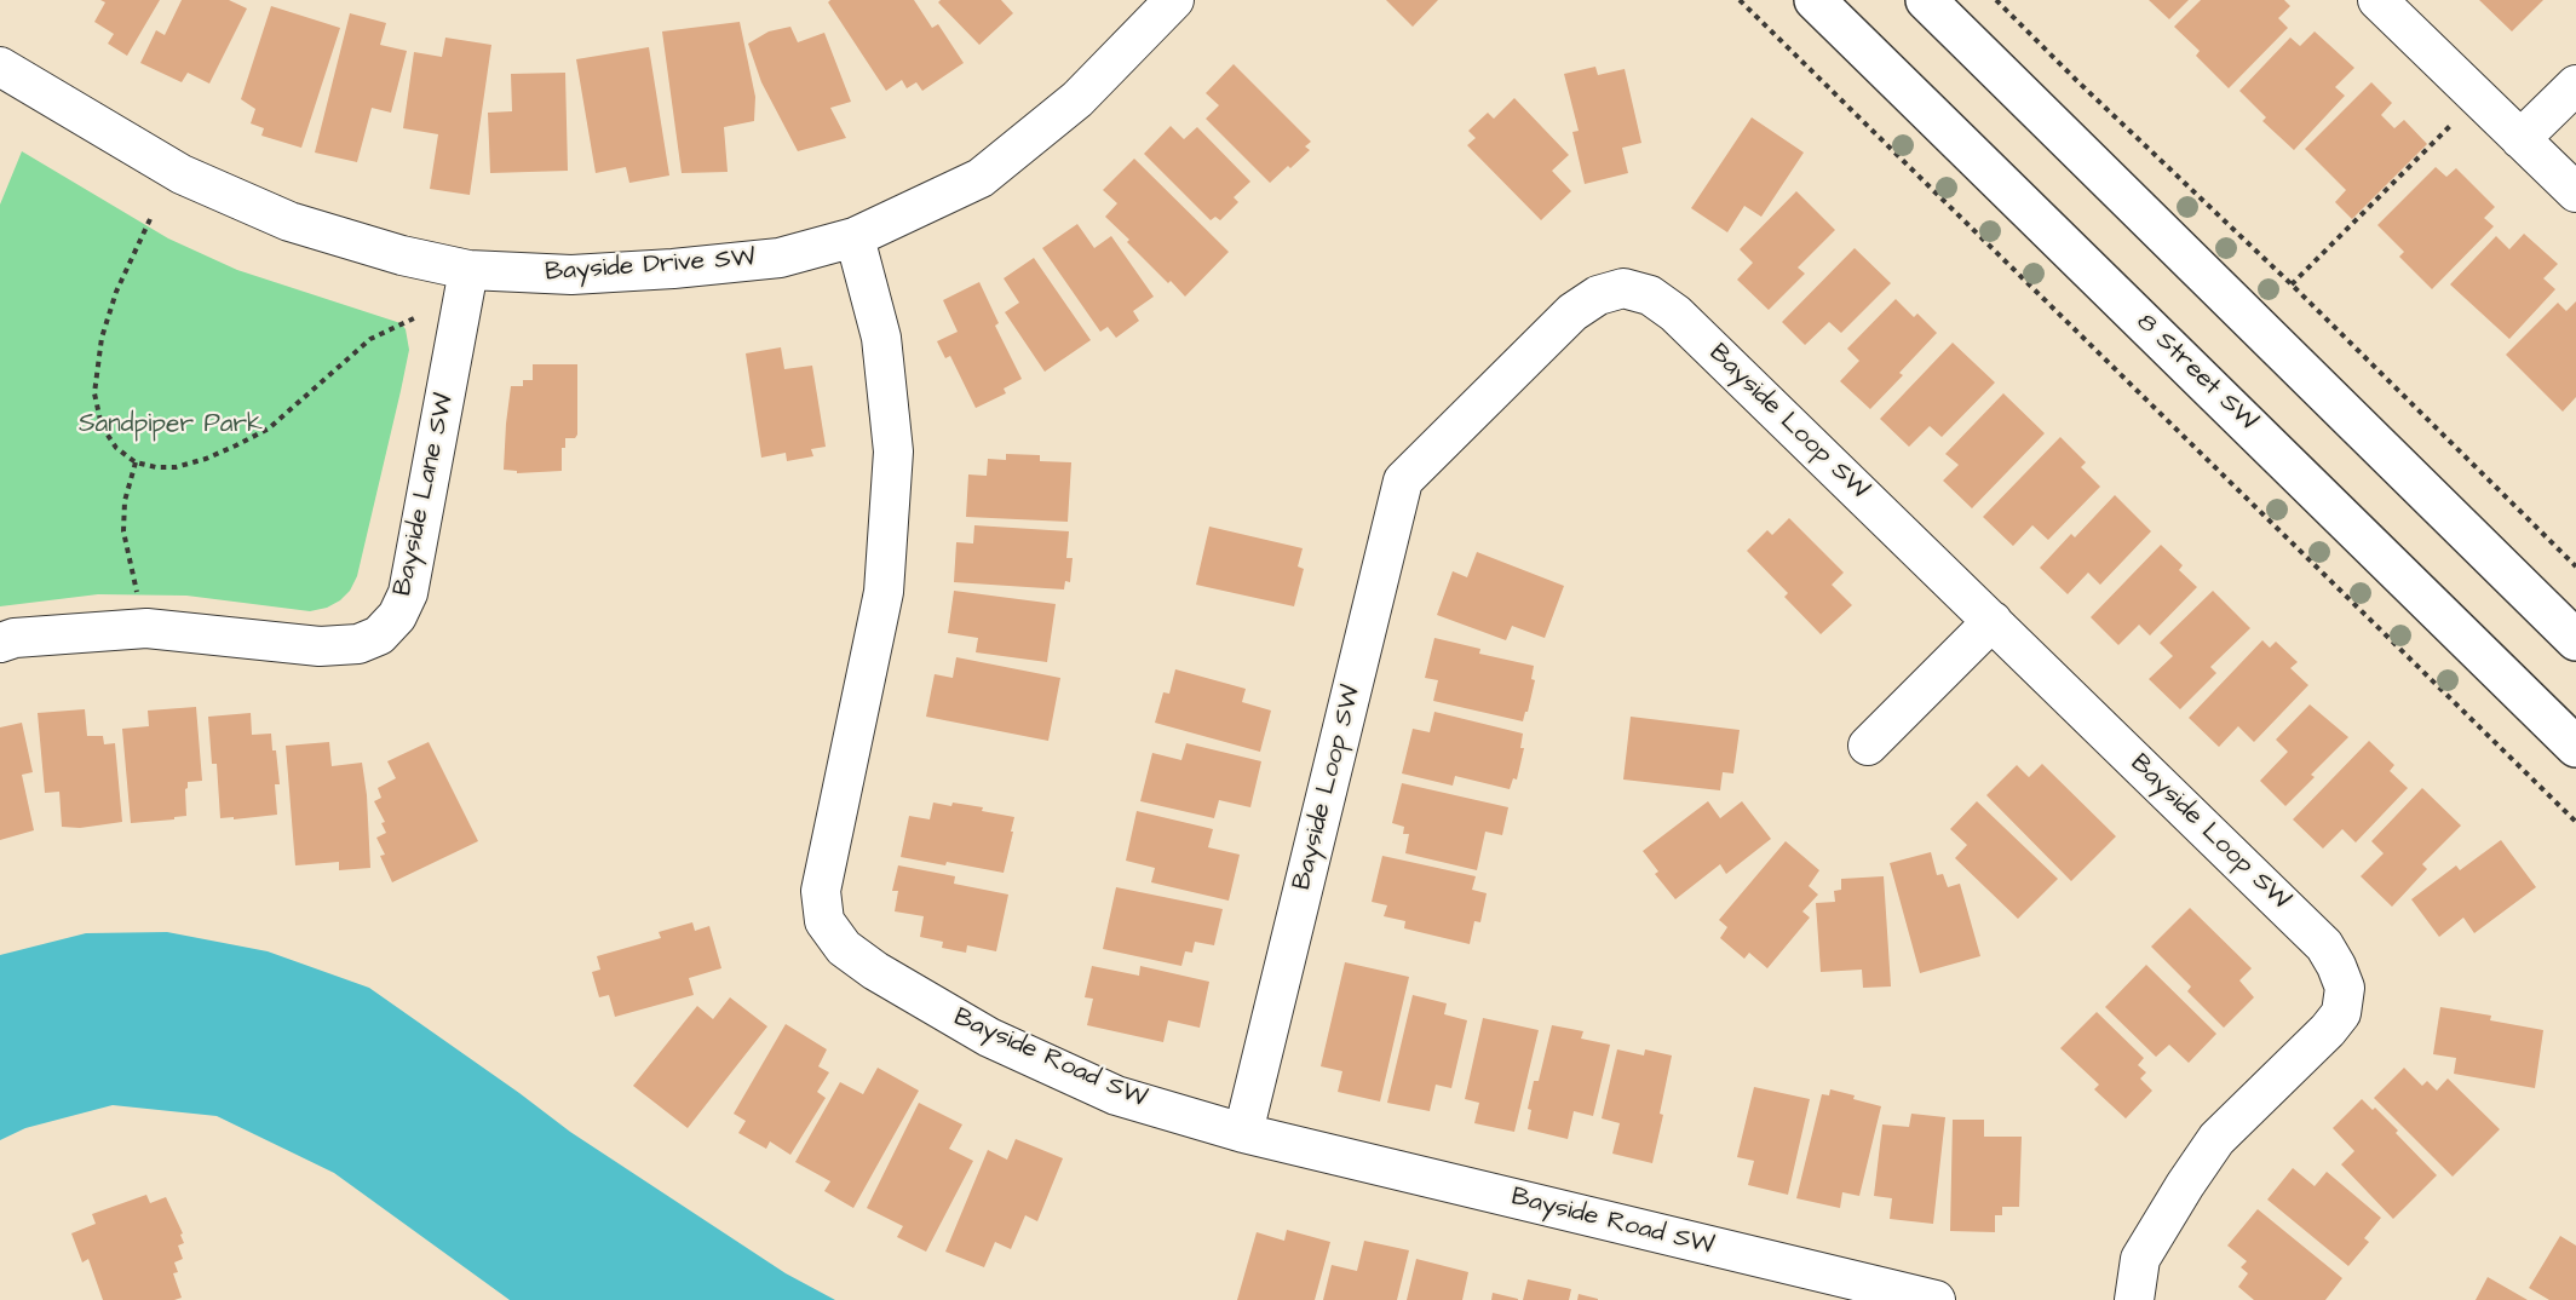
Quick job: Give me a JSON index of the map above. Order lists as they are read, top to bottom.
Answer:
{
  "streets": {
    "main road": ["8 Street SW"],
    "street": [
      "Bayside Drive SW",
      "Bayside Loop SW",
      "Bayside Lane SW",
      "Bayside Road SW"
    ]
  },
  "crossings": [
    ["Bayside Drive SW", "Bayside Lane SW"],
    ["Bayside Drive SW", "Bayside Road SW"],
    ["Bayside Loop SW", "Bayside Road SW"]
  ],
  "parks": ["Sandpiper Park"]
}
